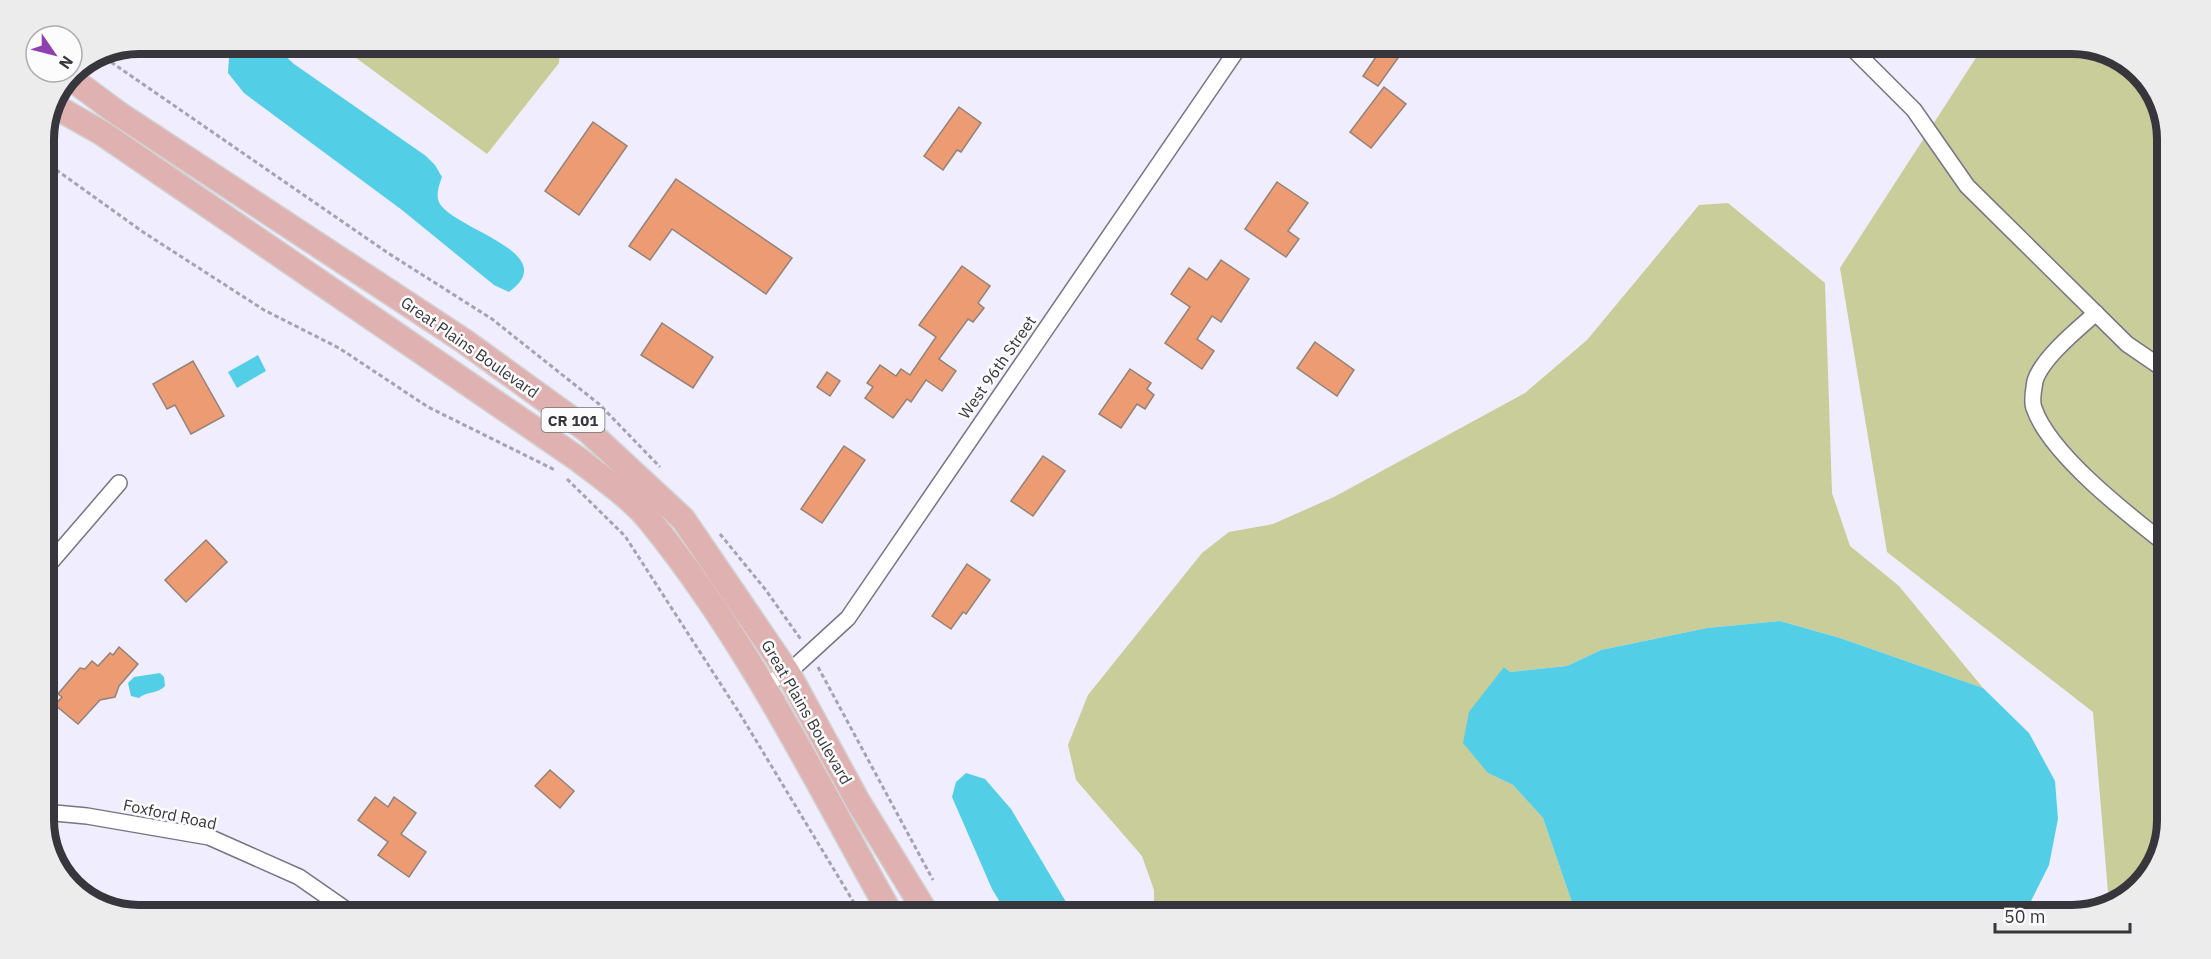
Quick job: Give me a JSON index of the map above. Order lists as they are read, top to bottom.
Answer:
{
  "streets": {
    "main road": ["Great Plains Boulevard", "CR 101"],
    "street": ["West 96th Street", "Foxford Road"]
  },
  "crossings": [
    ["Great Plains Boulevard", "West 96th Street"]
  ],
  "scale_bar": "50 m",
  "north": "bottom right"
}
